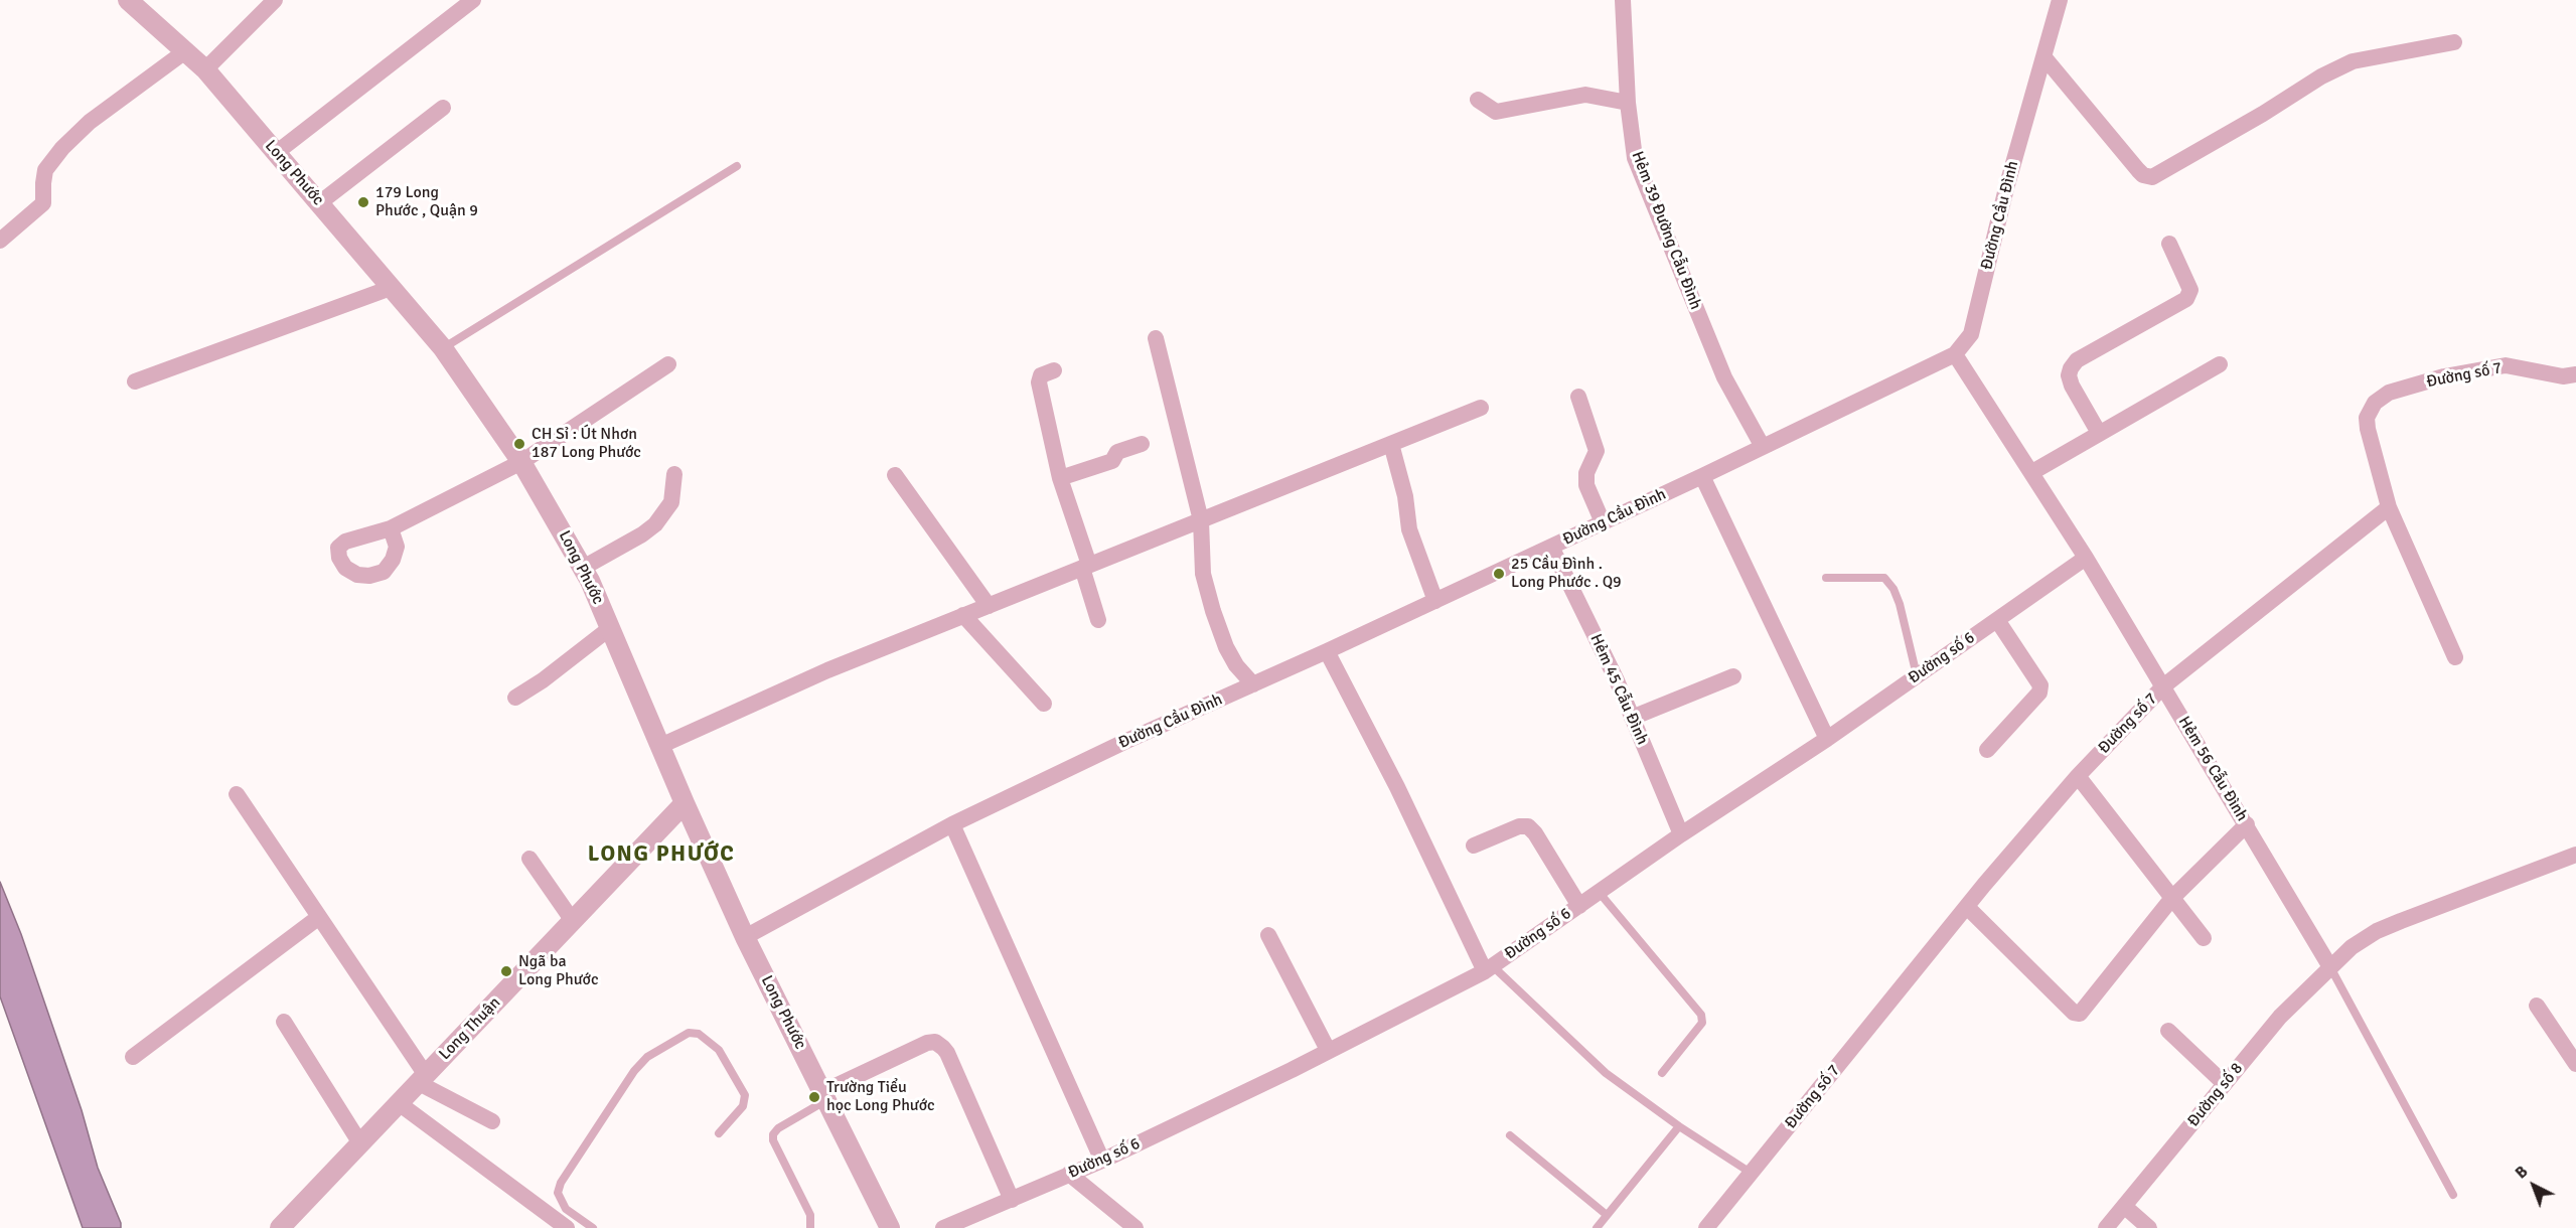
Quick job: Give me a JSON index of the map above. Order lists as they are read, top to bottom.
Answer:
{
  "streets": {
    "street": [
      "Long Phước",
      "Đường Cầu Đình",
      "Hẻm 39 Đường Cẫu Đình",
      "Đường số 7",
      "Đường số 6",
      "Hẻm 45 Cẫu Đình",
      "Hẻm 56 Cẫu Đình",
      "Long Thuận",
      "Đường số 8"
    ]
  },
  "crossings": [
    ["Long Phước", "Đường Cầu Đình"],
    ["Long Phước", "Long Thuận"],
    ["Đường Cầu Đình", "Hẻm 39 Đường Cẫu Đình"],
    ["Đường Cầu Đình", "Hẻm 45 Cẫu Đình"],
    ["Đường Cầu Đình", "Hẻm 56 Cẫu Đình"],
    ["Đường số 7", "Hẻm 56 Cẫu Đình"],
    ["Đường số 6", "Hẻm 45 Cẫu Đình"],
    ["Đường số 6", "Hẻm 56 Cẫu Đình"],
    ["Hẻm 56 Cẫu Đình", "Đường số 8"]
  ],
  "districts": ["LONG PHƯỚC"],
  "places": [
    "179 Long Phước , Quận 9",
    "CH Sỉ : Út Nhơn 187 Long Phước",
    "25 Cầu Đình . Long Phước . Q9",
    "Ngã ba Long Phước",
    "Trường Tiểu học Long Phước"
  ],
  "north": "top left"
}
